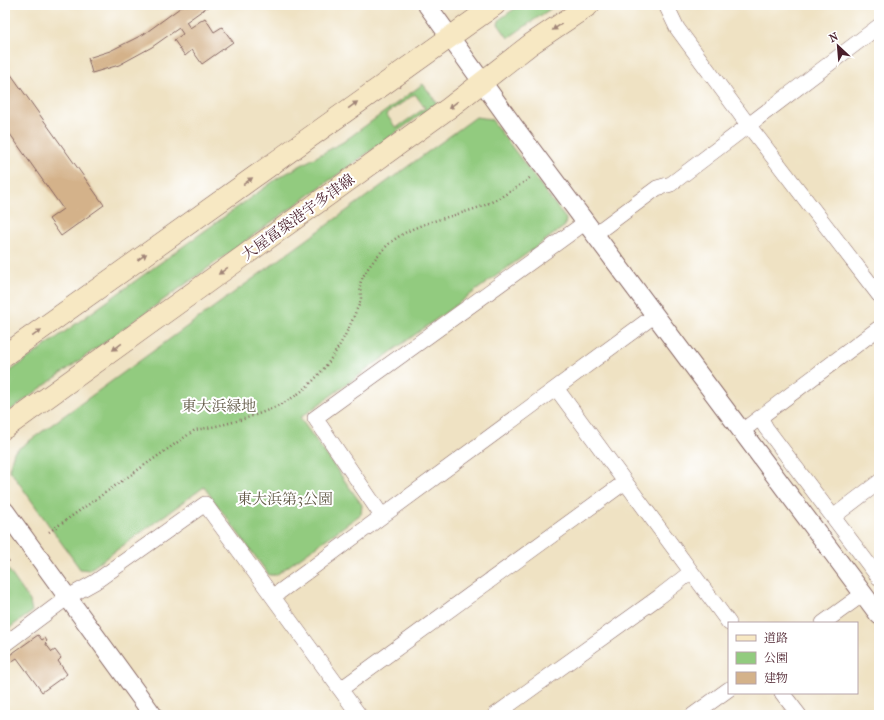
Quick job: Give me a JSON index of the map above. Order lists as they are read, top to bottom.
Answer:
{
  "streets": {
    "main road": ["大屋冨築港宇多津線"]
  },
  "parks": ["東大浜緑地", "東大浜第3公園"],
  "legend": ["道路", "公園", "建物"],
  "north": "top left"
}
